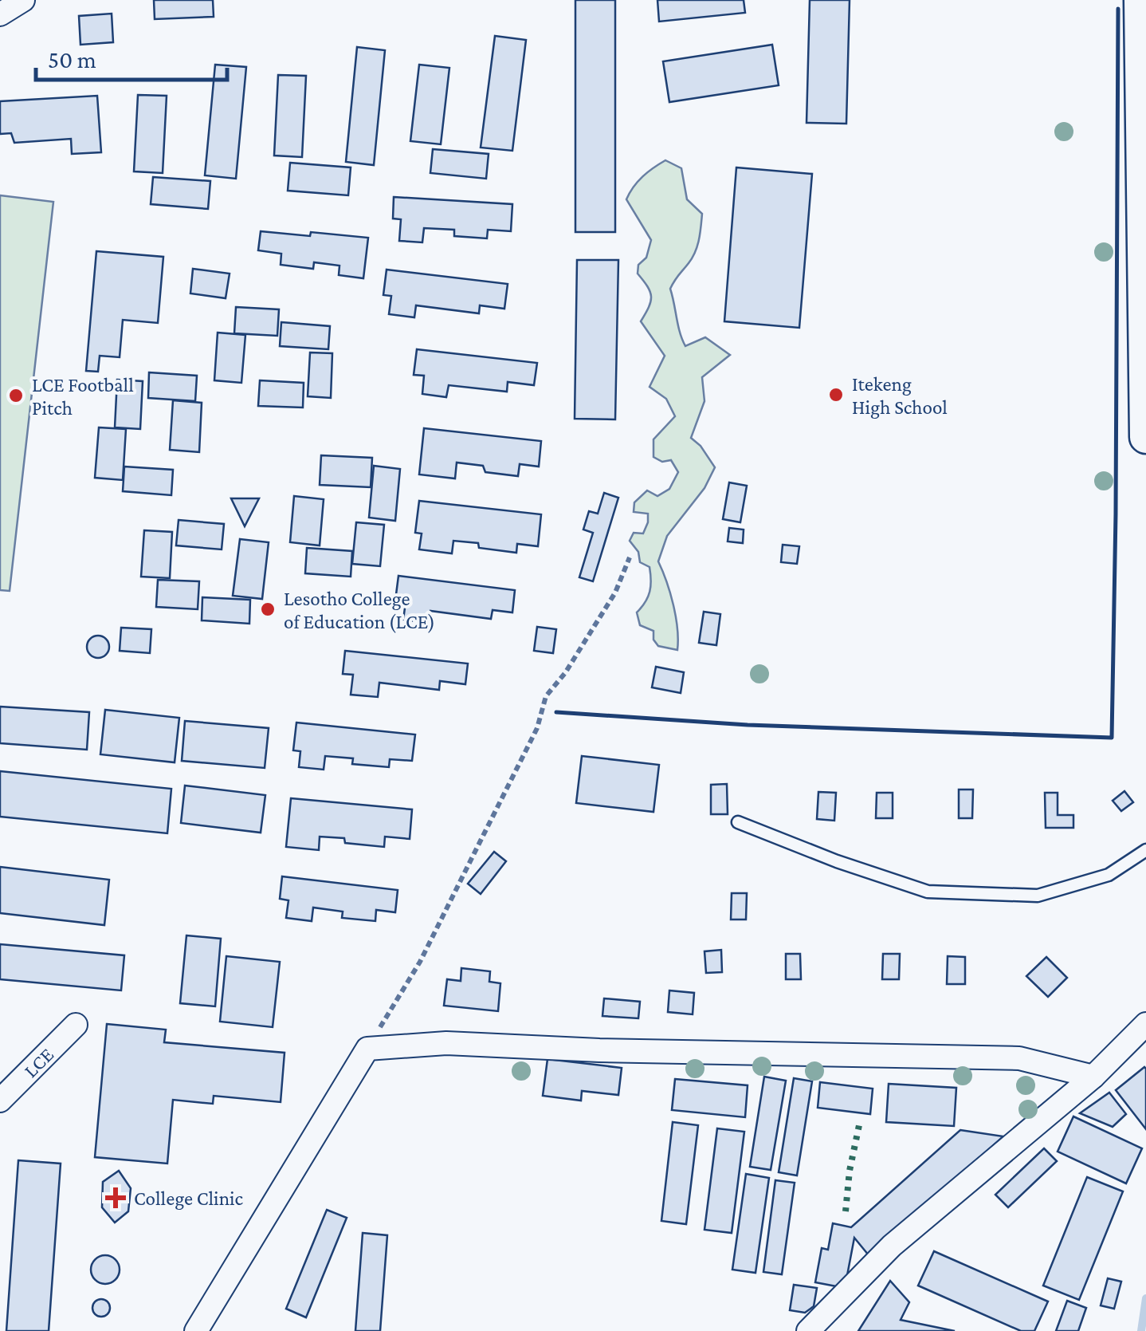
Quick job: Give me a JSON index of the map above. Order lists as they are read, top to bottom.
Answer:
{
  "streets": {
    "street": ["LCE"]
  },
  "places": {
    "other": ["Itekeng High School", "LCE Football Pitch", "Lesotho College of Education (LCE)"],
    "health": ["College Clinic"]
  },
  "scale_bar": "50 m"
}
